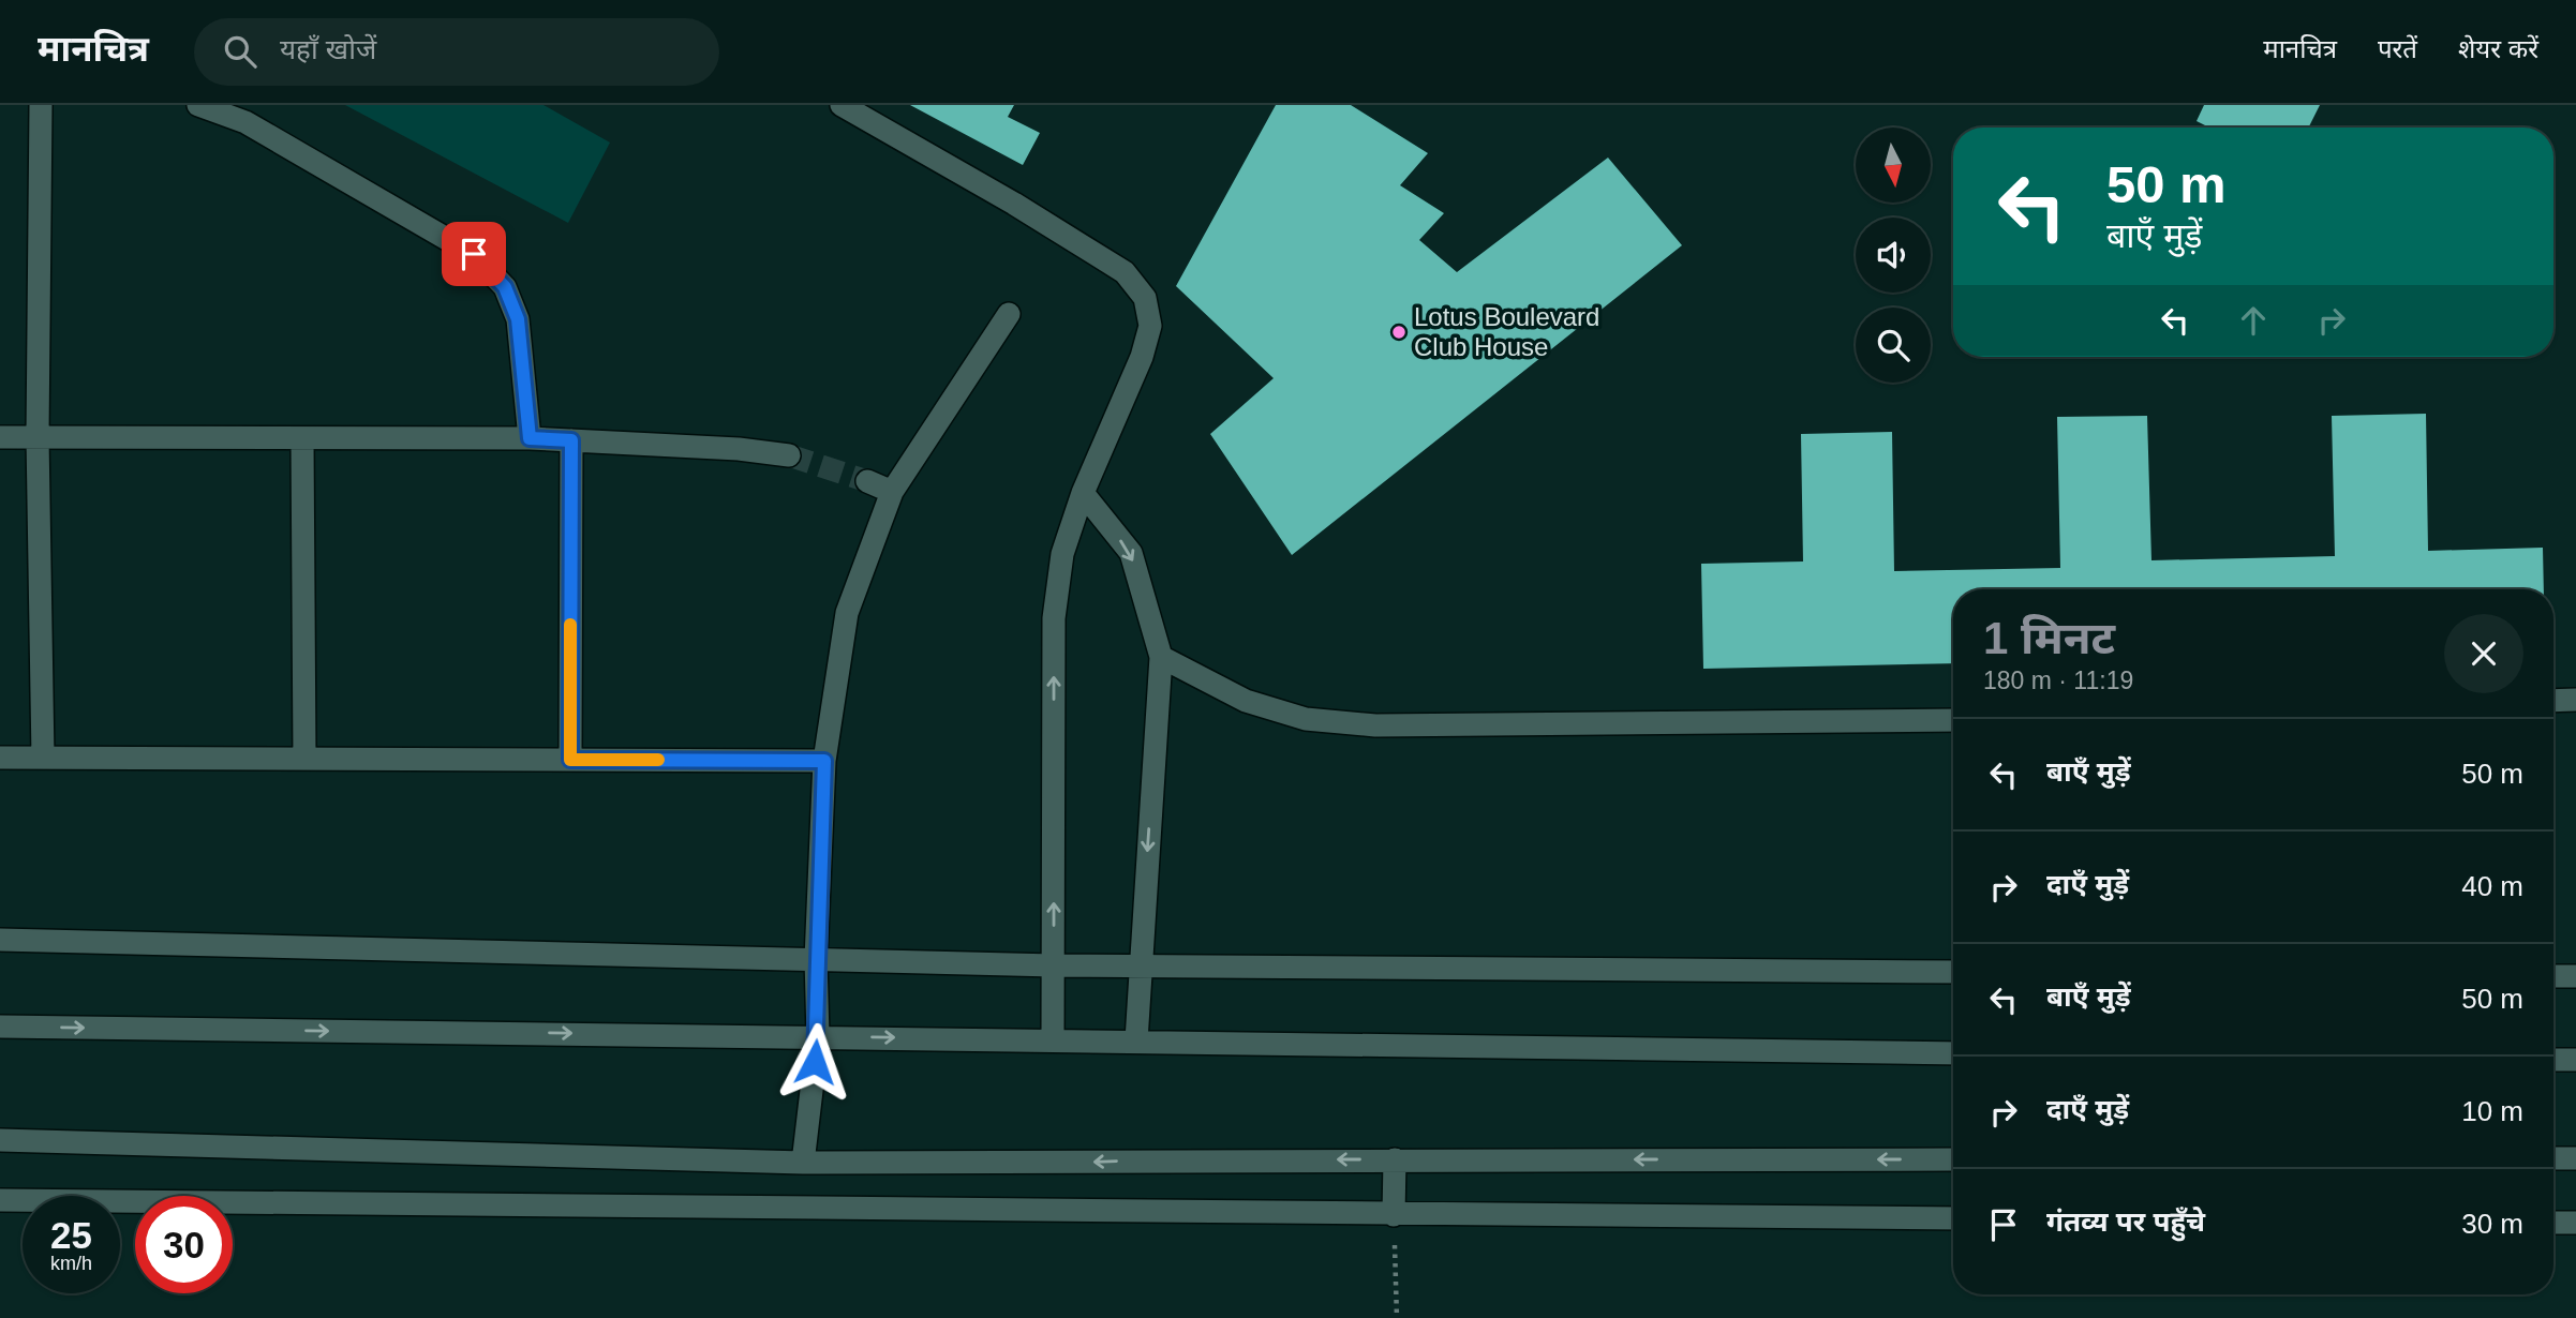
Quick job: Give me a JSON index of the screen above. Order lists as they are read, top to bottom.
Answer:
{
  "places": ["Lotus Boulevard Club House"],
  "north": "bottom",
  "page": {
    "header": "मानचित्र",
    "search": "यहाँ खोजें",
    "nav": ["मानचित्र", "परतें", "शेयर करें"],
    "turn": ["50 m", "बाएँ मुड़ें"],
    "heading": ["1 मिनट", "180 m · 11:19"],
    "list": [
      {
        "name": "बाएँ मुड़ें",
        "value": "50 m"
      },
      {
        "name": "दाएँ मुड़ें",
        "value": "40 m"
      },
      {
        "name": "बाएँ मुड़ें",
        "value": "50 m"
      },
      {
        "name": "दाएँ मुड़ें",
        "value": "10 m"
      },
      {
        "name": "गंतव्य पर पहुँचे",
        "value": "30 m"
      }
    ],
    "speed": "25 km/h",
    "limit": "30"
  }
}
